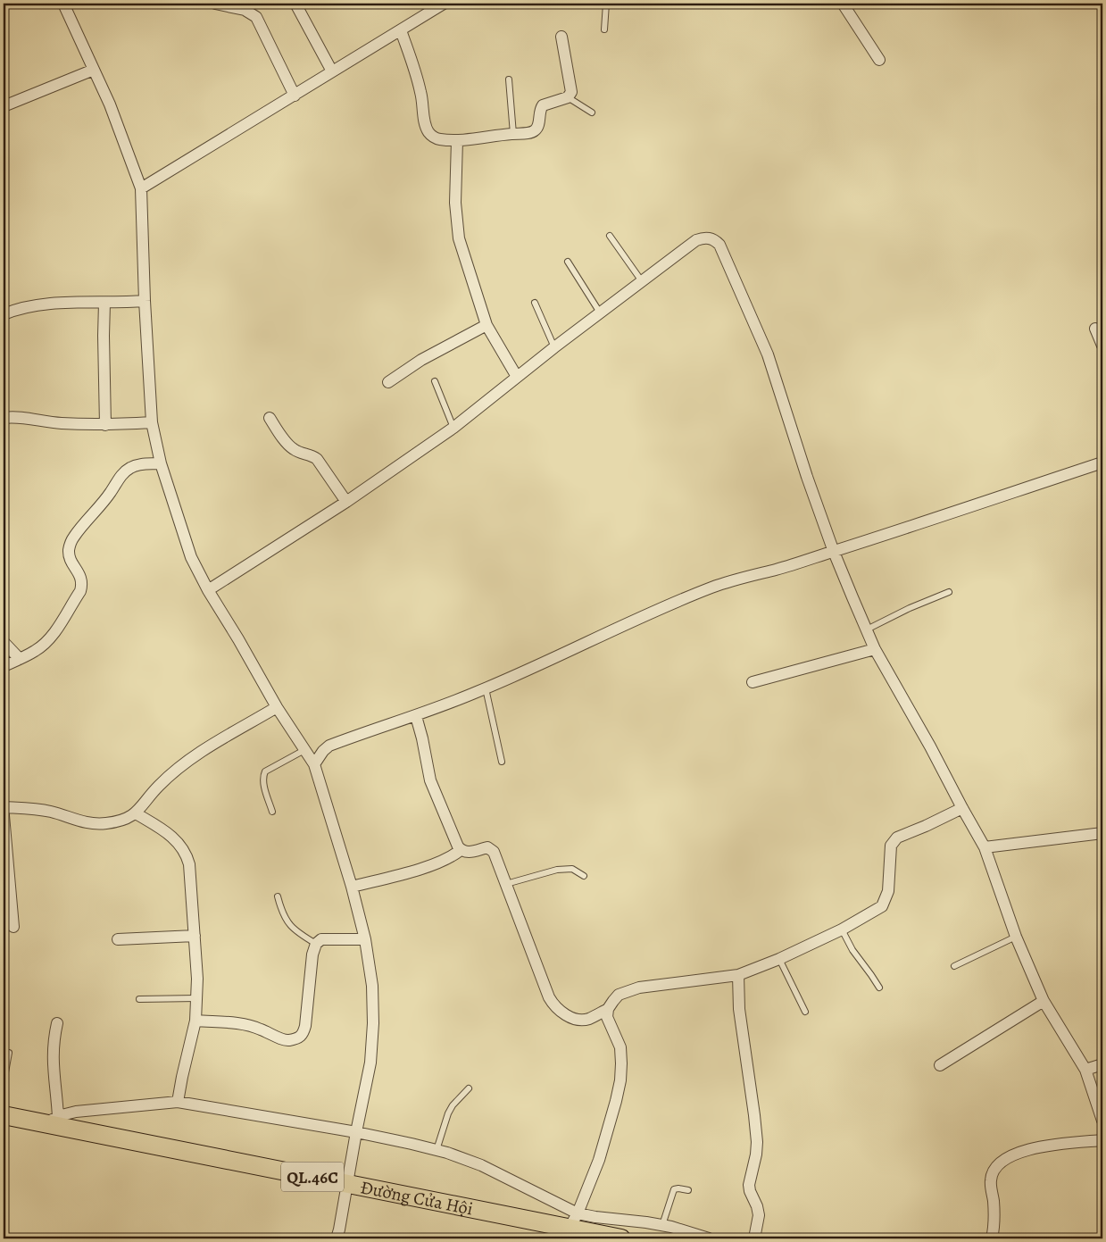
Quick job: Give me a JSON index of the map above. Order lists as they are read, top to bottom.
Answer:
{
  "streets": {
    "main road": ["QL.46C", "Đường Cửa Hội"]
  }
}
